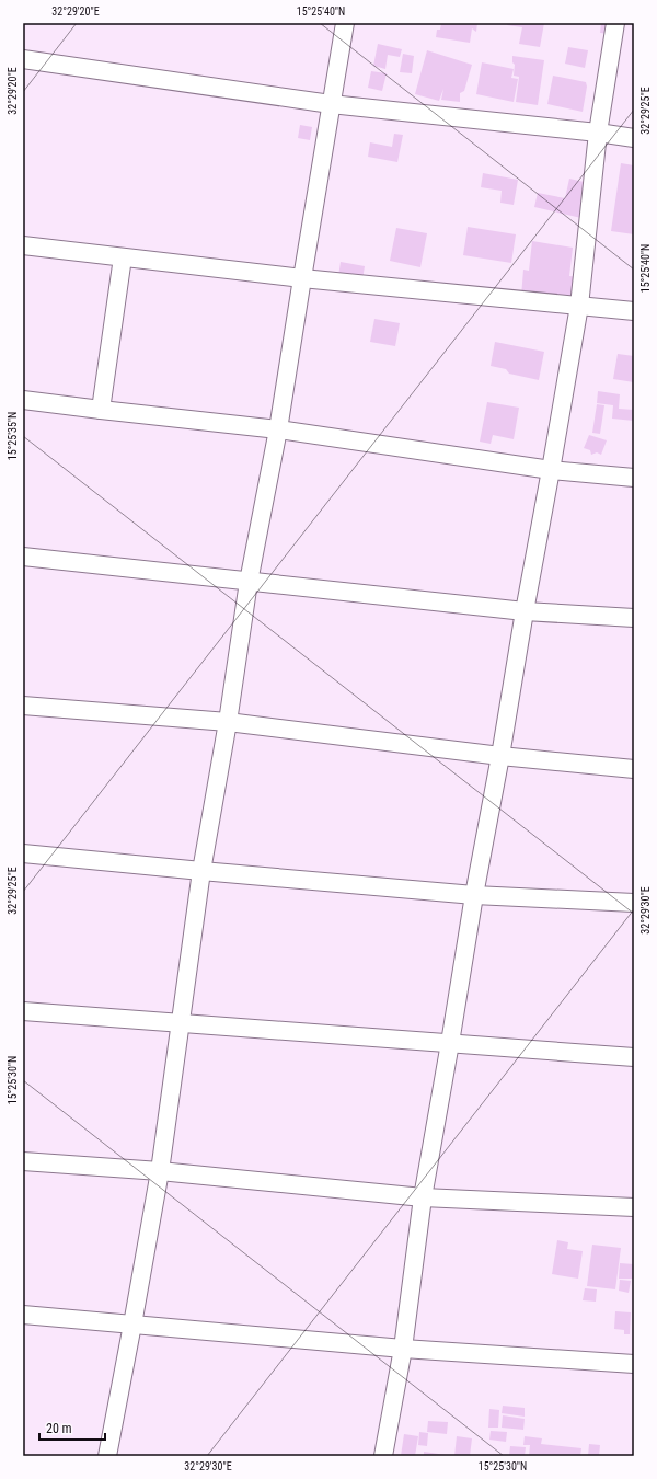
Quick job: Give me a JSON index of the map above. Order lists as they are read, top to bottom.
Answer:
{
  "scale_bar": "20 m",
  "coordinates": [
    "32°29'20\"E",
    "15°25'40\"N",
    "32°29'25\"E",
    "15°25'35\"N",
    "32°29'30\"E",
    "15°25'30\"N"
  ]
}
